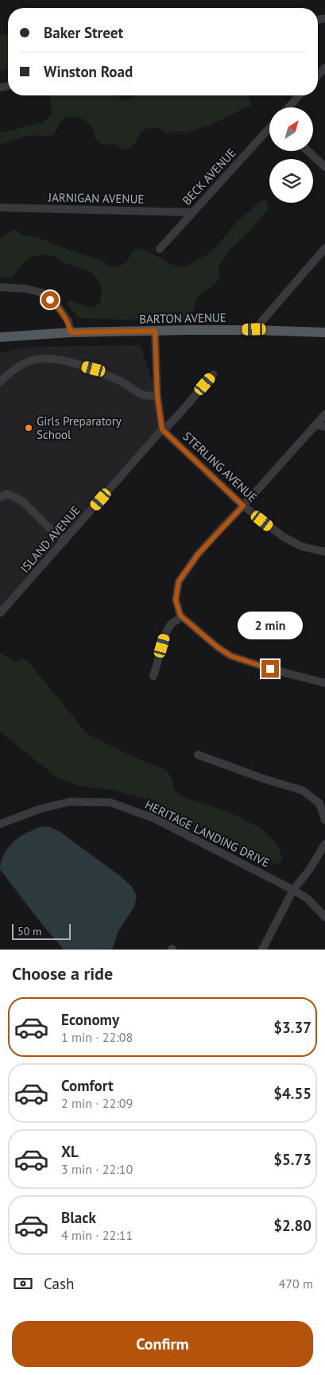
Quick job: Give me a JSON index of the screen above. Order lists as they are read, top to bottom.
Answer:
{
  "streets": {
    "main road": ["BARTON AVENUE"],
    "street": [
      "BECK AVENUE",
      "JARNIGAN AVENUE",
      "STERLING AVENUE",
      "ISLAND AVENUE",
      "HERITAGE LANDING DRIVE"
    ]
  },
  "crossings": [
    ["BECK AVENUE", "JARNIGAN AVENUE"],
    ["STERLING AVENUE", "ISLAND AVENUE"]
  ],
  "places": ["Girls Preparatory School"],
  "scale_bar": "50 m",
  "north": "top right",
  "page": {
    "banner": ["Baker Street", "Winston Road"],
    "bubble": "2 min",
    "scale": "50 m",
    "heading": "Choose a ride",
    "list": [
      {
        "name": "Economy",
        "note": "1 min · 22:08",
        "value": "$3.37"
      },
      {
        "name": "Comfort",
        "note": "2 min · 22:09",
        "value": "$4.55"
      },
      {
        "name": "XL",
        "note": "3 min · 22:10",
        "value": "$5.73"
      },
      {
        "name": "Black",
        "note": "4 min · 22:11",
        "value": "$2.80"
      }
    ],
    "pay": ["Cash", "470 m"],
    "buttons": "Confirm"
  }
}
